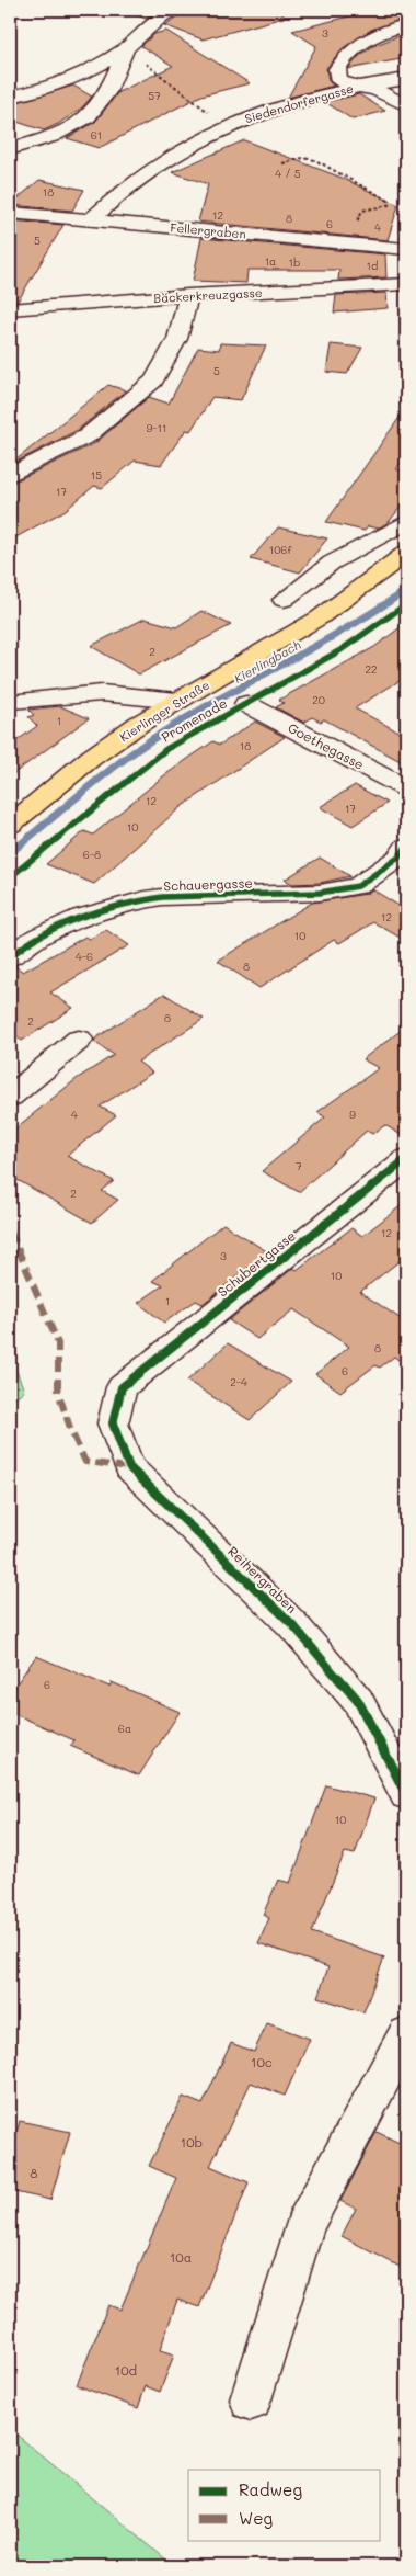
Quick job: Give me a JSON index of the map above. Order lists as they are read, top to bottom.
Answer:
{
  "streets": {
    "main road": ["Kierlinger Straße"],
    "street": [
      "Siedendorfergasse",
      "Fellergraben",
      "Bäckerkreuzgasse",
      "Goethegasse",
      "Schauergasse",
      "Schubertgasse",
      "Reihergraben"
    ],
    "cycle path": ["Promenade"]
  },
  "crossings": [
    ["Siedendorfergasse", "Fellergraben"],
    ["Schubertgasse", "Reihergraben"]
  ],
  "water": ["Kierlingbach"],
  "house_numbers": [
    "3",
    "57",
    "61",
    "4 / 5",
    "18",
    "12",
    "8",
    "6",
    "4",
    "5",
    "1a",
    "1b",
    "1d",
    "5",
    "9-11",
    "15",
    "17",
    "106f",
    "2",
    "22",
    "20",
    "1",
    "18",
    "12",
    "17",
    "10",
    "6-8",
    "12",
    "10",
    "4-6",
    "8",
    "8",
    "2",
    "4",
    "9",
    "7",
    "2",
    "12",
    "3",
    "10",
    "1",
    "8",
    "6",
    "2-4",
    "6",
    "6a",
    "10",
    "10c",
    "10b",
    "8",
    "10a",
    "10d"
  ],
  "legend": ["Radweg", "Weg"]
}
